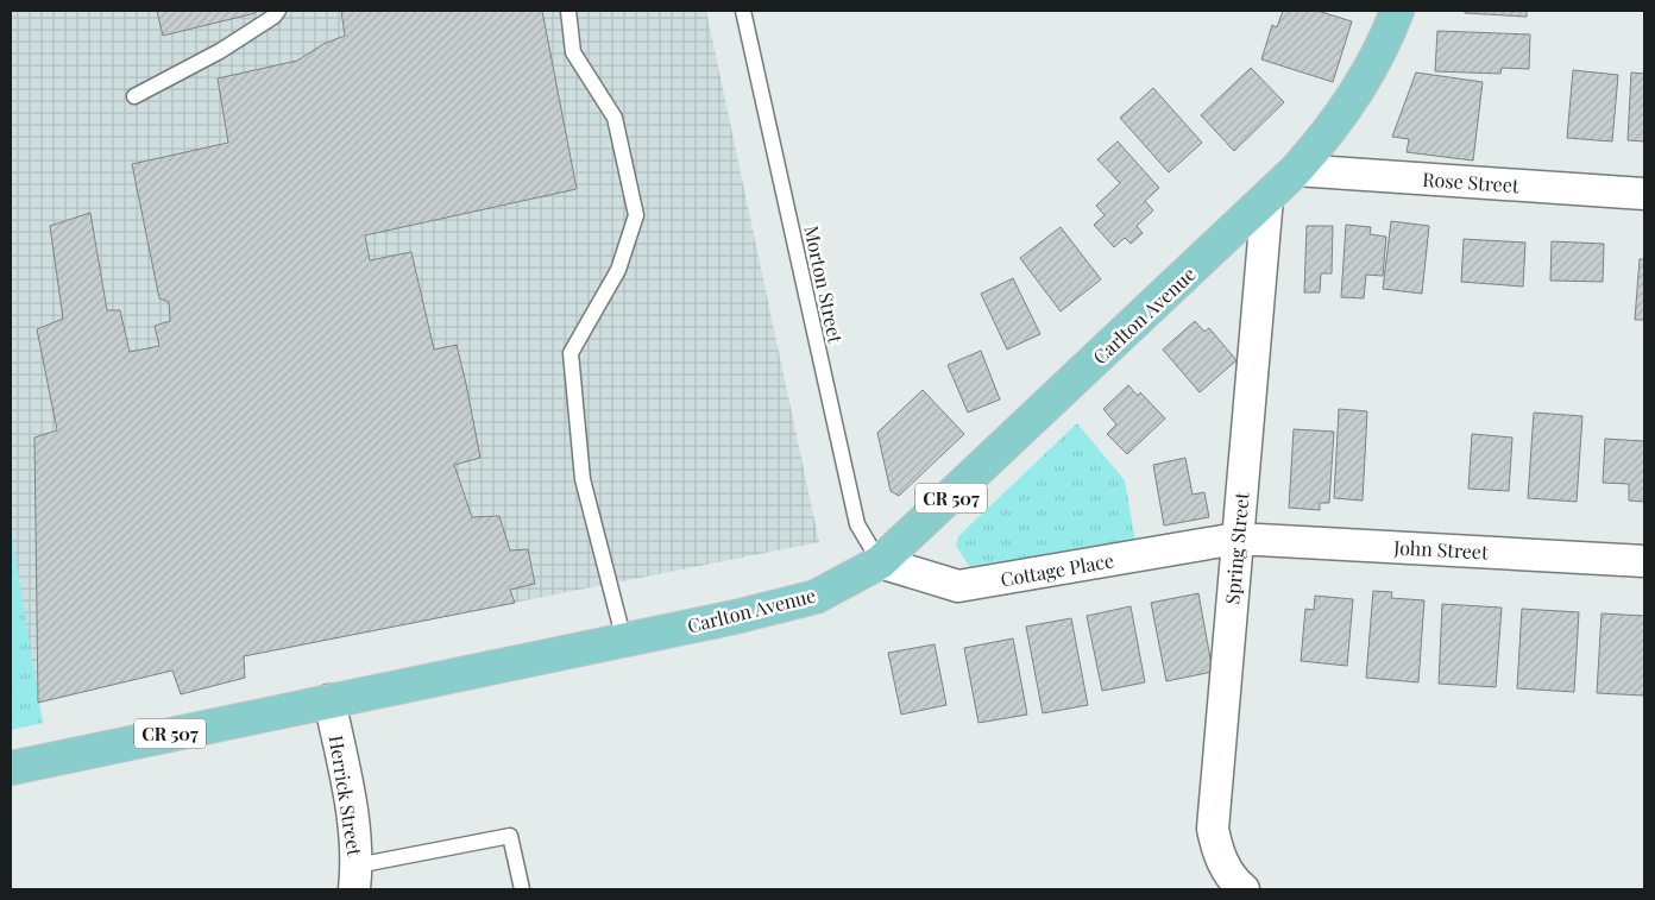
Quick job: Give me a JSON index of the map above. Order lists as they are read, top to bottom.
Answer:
{
  "streets": {
    "main road": ["Carlton Avenue", "CR 507"],
    "street": [
      "Rose Street",
      "Spring Street",
      "John Street",
      "Cottage Place",
      "Herrick Street"
    ],
    "lane": ["Morton Street"]
  },
  "crossings": [
    ["Rose Street", "Carlton Avenue"],
    ["Morton Street", "Carlton Avenue"],
    ["Morton Street", "Cottage Place"],
    ["Carlton Avenue", "Spring Street"],
    ["Carlton Avenue", "Cottage Place"],
    ["Carlton Avenue", "Herrick Street"],
    ["Spring Street", "John Street"],
    ["Spring Street", "Cottage Place"],
    ["John Street", "Cottage Place"]
  ]
}
